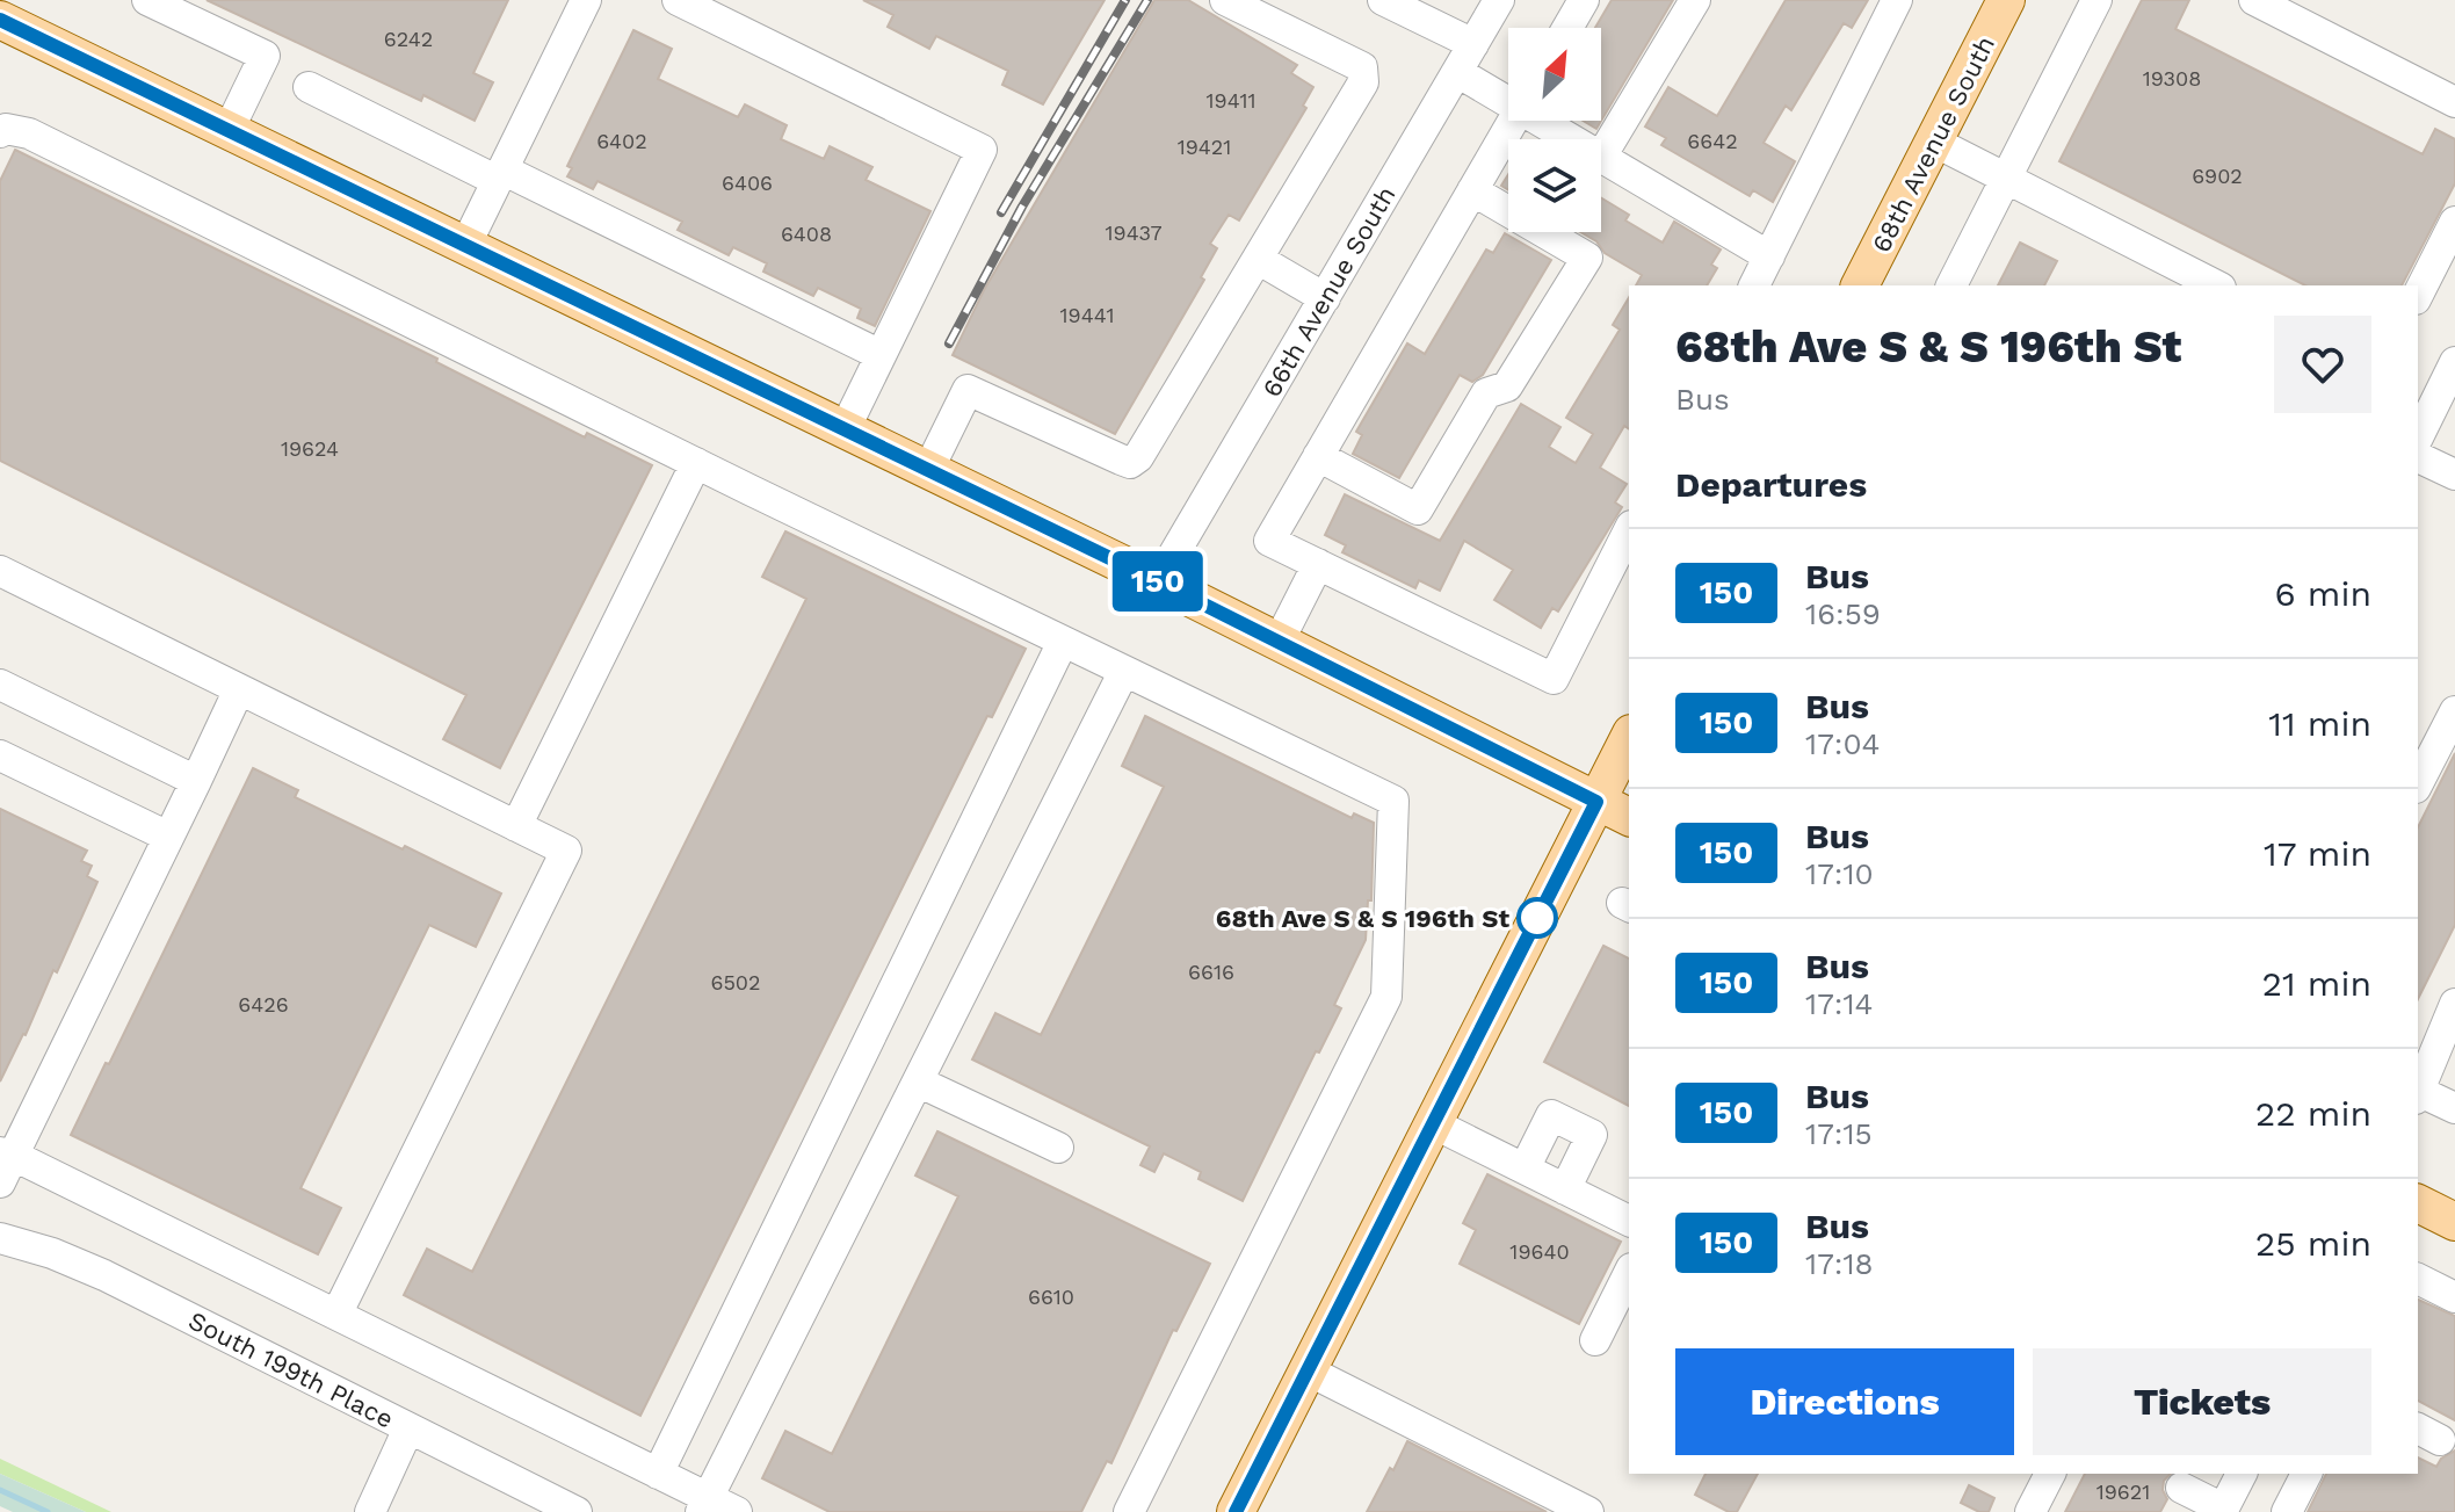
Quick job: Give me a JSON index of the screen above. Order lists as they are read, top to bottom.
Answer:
{
  "streets": {
    "main road": ["68th Avenue South"],
    "street": ["66th Avenue South", "South 199th Place"]
  },
  "places": ["68th Ave S & S 196th St"],
  "lines": ["bus line 150"],
  "house_numbers": [
    "6242",
    "19308",
    "19411",
    "6402",
    "6642",
    "19421",
    "6902",
    "6406",
    "19437",
    "6408",
    "19441",
    "19624",
    "6616",
    "6502",
    "6426",
    "19640",
    "6610",
    "19621"
  ],
  "north": "top right",
  "page": {
    "on_map": "150",
    "heading": [
      ["68th Ave S & S 196th St", "Bus"],
      "Departures"
    ],
    "list": [
      {
        "mark": "150",
        "name": "Bus",
        "note": "16:59",
        "value": "6 min"
      },
      {
        "mark": "150",
        "name": "Bus",
        "note": "17:04",
        "value": "11 min"
      },
      {
        "mark": "150",
        "name": "Bus",
        "note": "17:10",
        "value": "17 min"
      },
      {
        "mark": "150",
        "name": "Bus",
        "note": "17:14",
        "value": "21 min"
      },
      {
        "mark": "150",
        "name": "Bus",
        "note": "17:15",
        "value": "22 min"
      },
      {
        "mark": "150",
        "name": "Bus",
        "note": "17:18",
        "value": "25 min"
      }
    ],
    "buttons": ["Directions", "Tickets"]
  }
}
